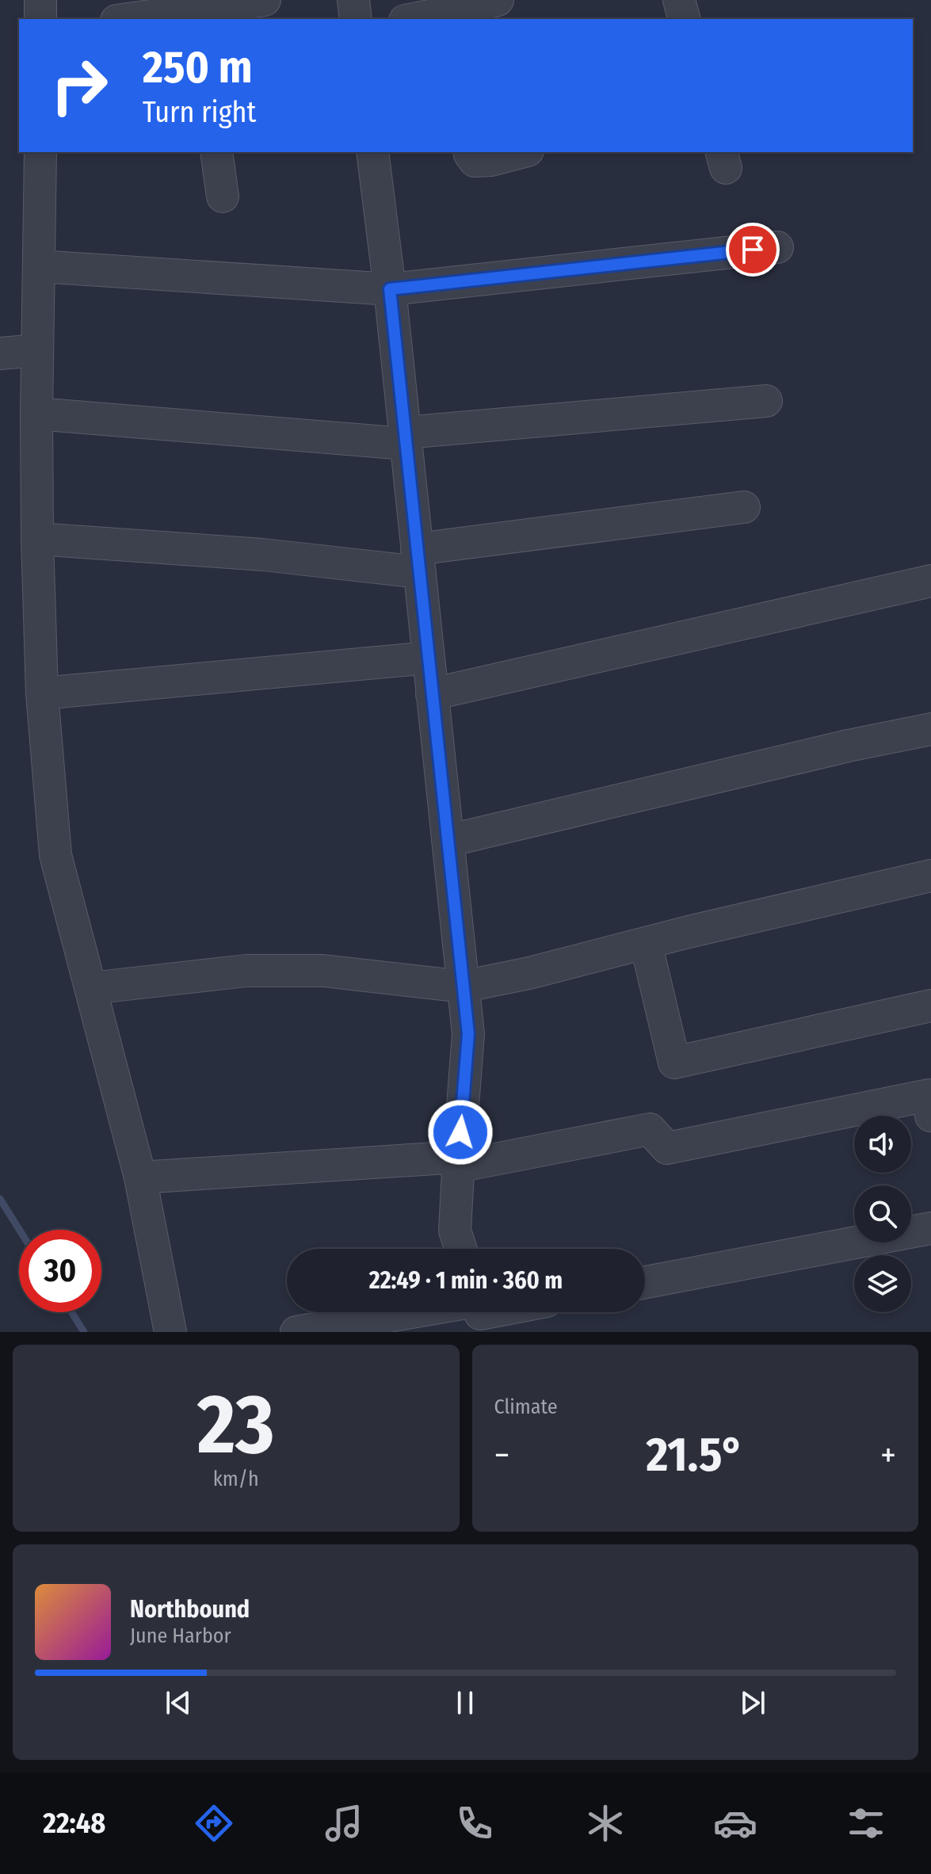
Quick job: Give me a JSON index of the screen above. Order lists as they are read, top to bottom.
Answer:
{
  "page": {
    "turn": ["250 m", "Turn right"],
    "limit": "30",
    "trip": "22:49 · 1 min · 360 m",
    "tile": [
      ["23", "km/h"],
      "Climate"
    ],
    "heat": ["−", "21.5°", "+"],
    "song": ["Northbound", "June Harbor"],
    "tabs": "22:48"
  }
}
